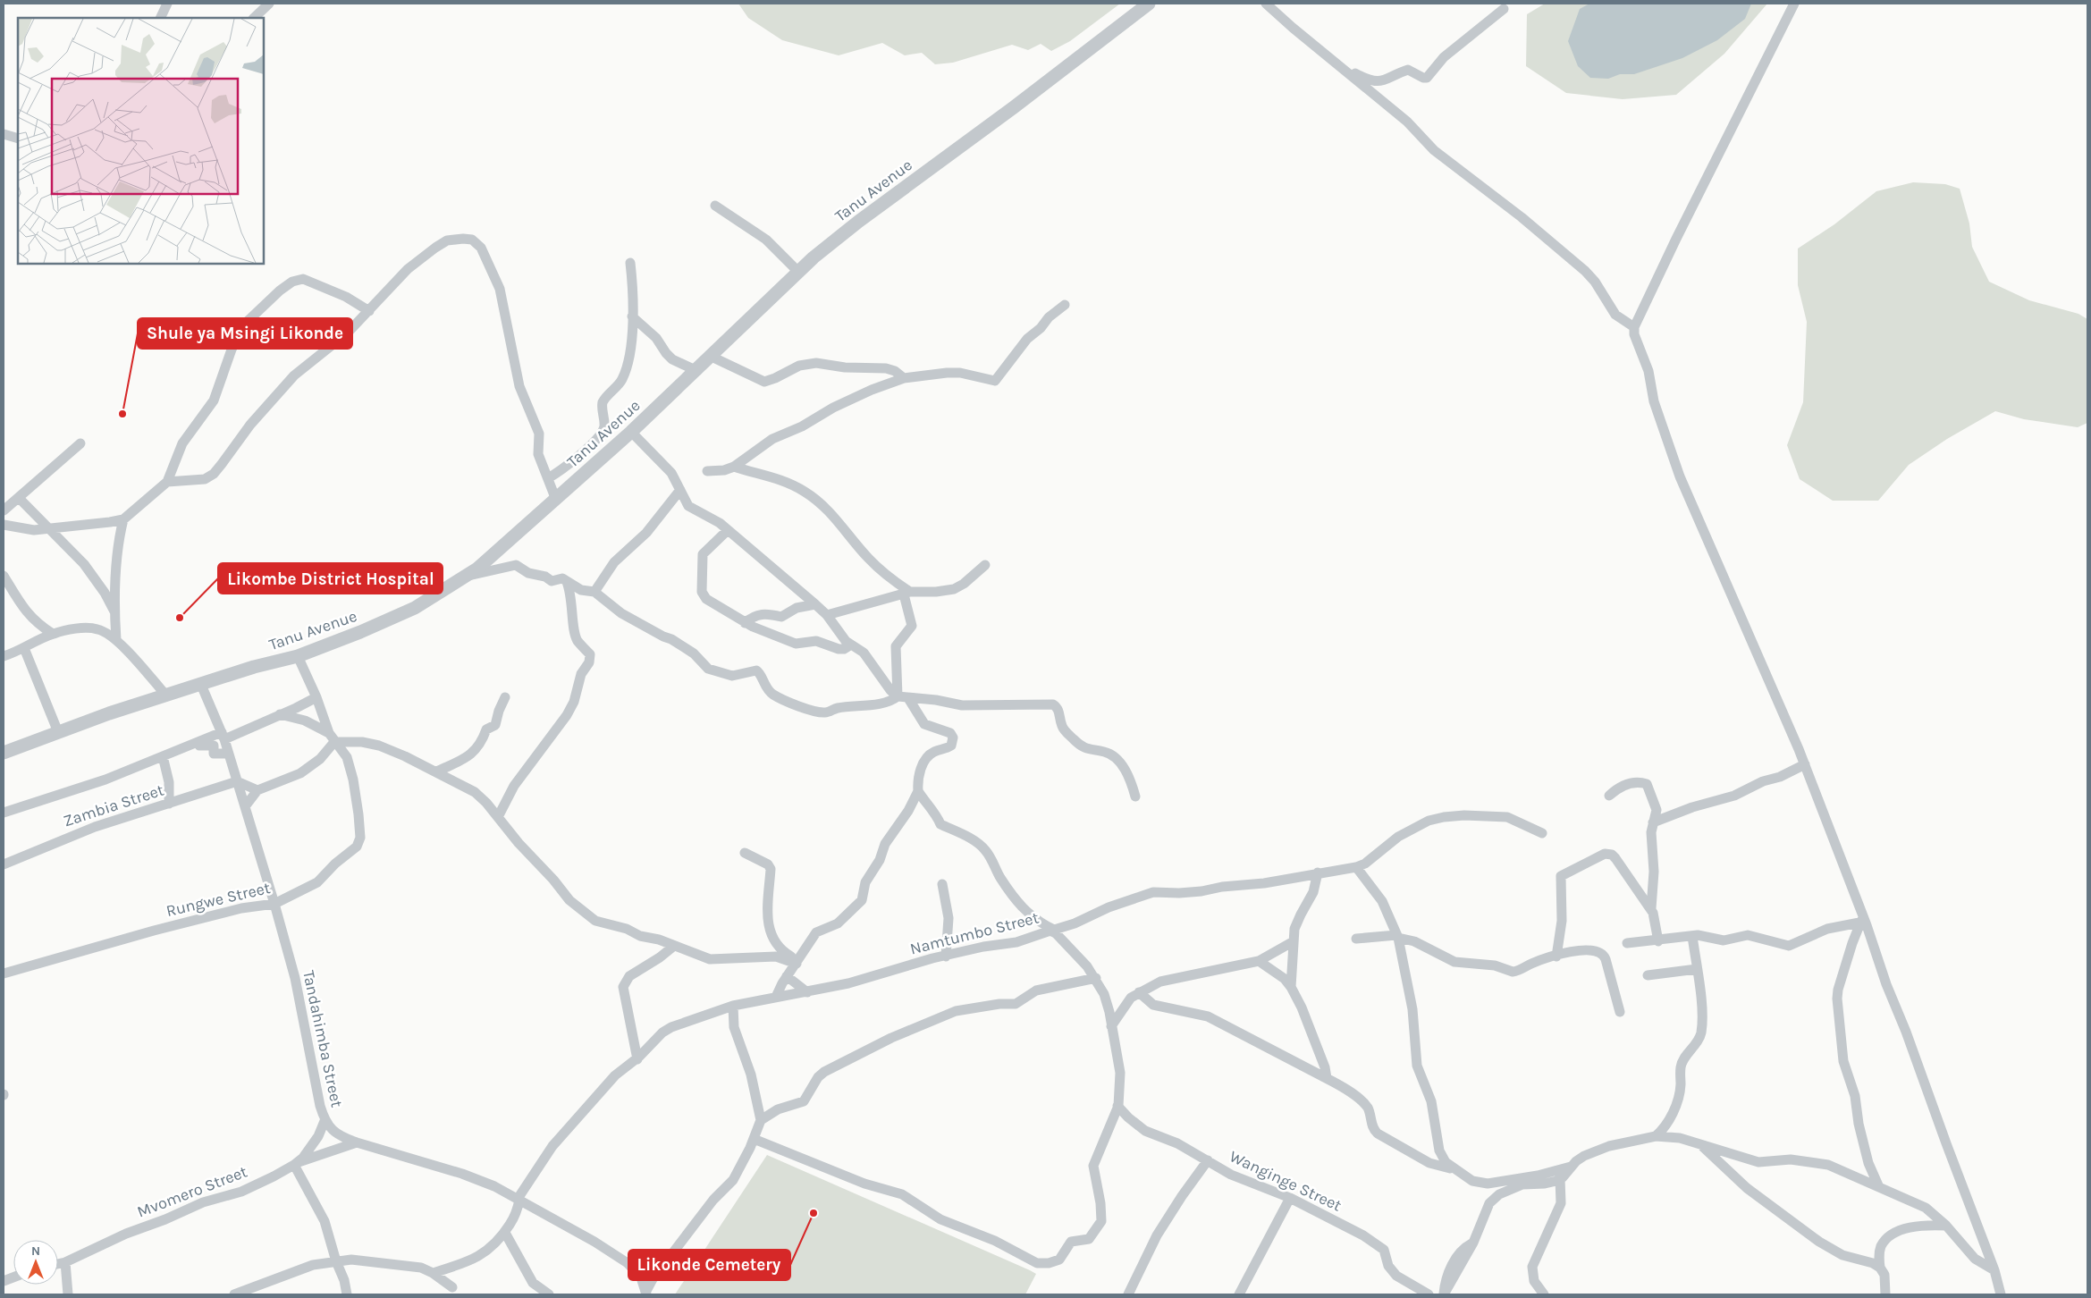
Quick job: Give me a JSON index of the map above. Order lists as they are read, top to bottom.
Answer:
{
  "streets": {
    "street": [
      "Tanu Avenue",
      "Zambia Street",
      "Rungwe Street",
      "Namtumbo Street",
      "Tandahimba Street",
      "Wanginge Street",
      "Mvomero Street"
    ]
  },
  "crossings": [
    ["Tanu Avenue", "Rungwe Street"],
    ["Tanu Avenue", "Tandahimba Street"],
    ["Zambia Street", "Tandahimba Street"],
    ["Rungwe Street", "Tandahimba Street"],
    ["Namtumbo Street", "Tandahimba Street"],
    ["Namtumbo Street", "Wanginge Street"],
    ["Tandahimba Street", "Mvomero Street"]
  ],
  "places": ["Shule ya Msingi Likonde", "Likombe District Hospital", "Likonde Cemetery"],
  "north": "top"
}
